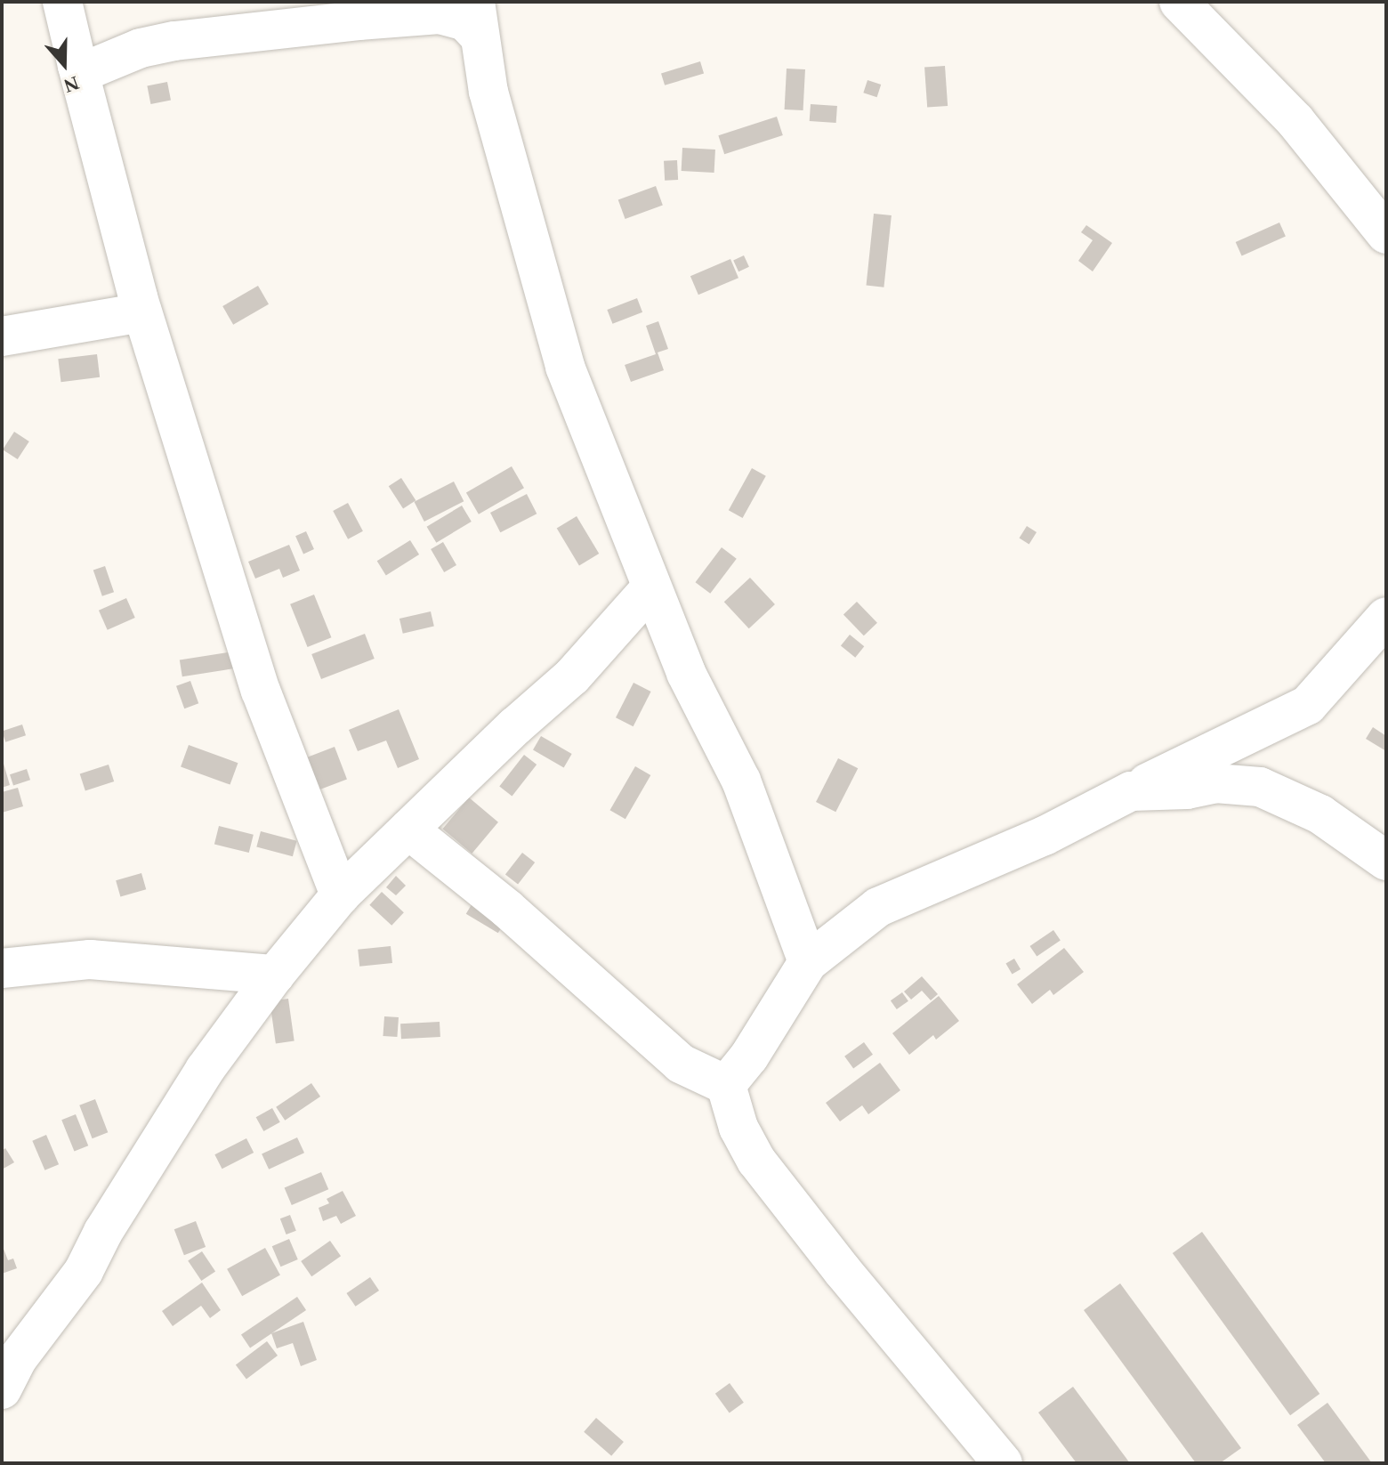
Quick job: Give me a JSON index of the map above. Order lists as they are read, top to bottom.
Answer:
{
  "north": "bottom"
}
